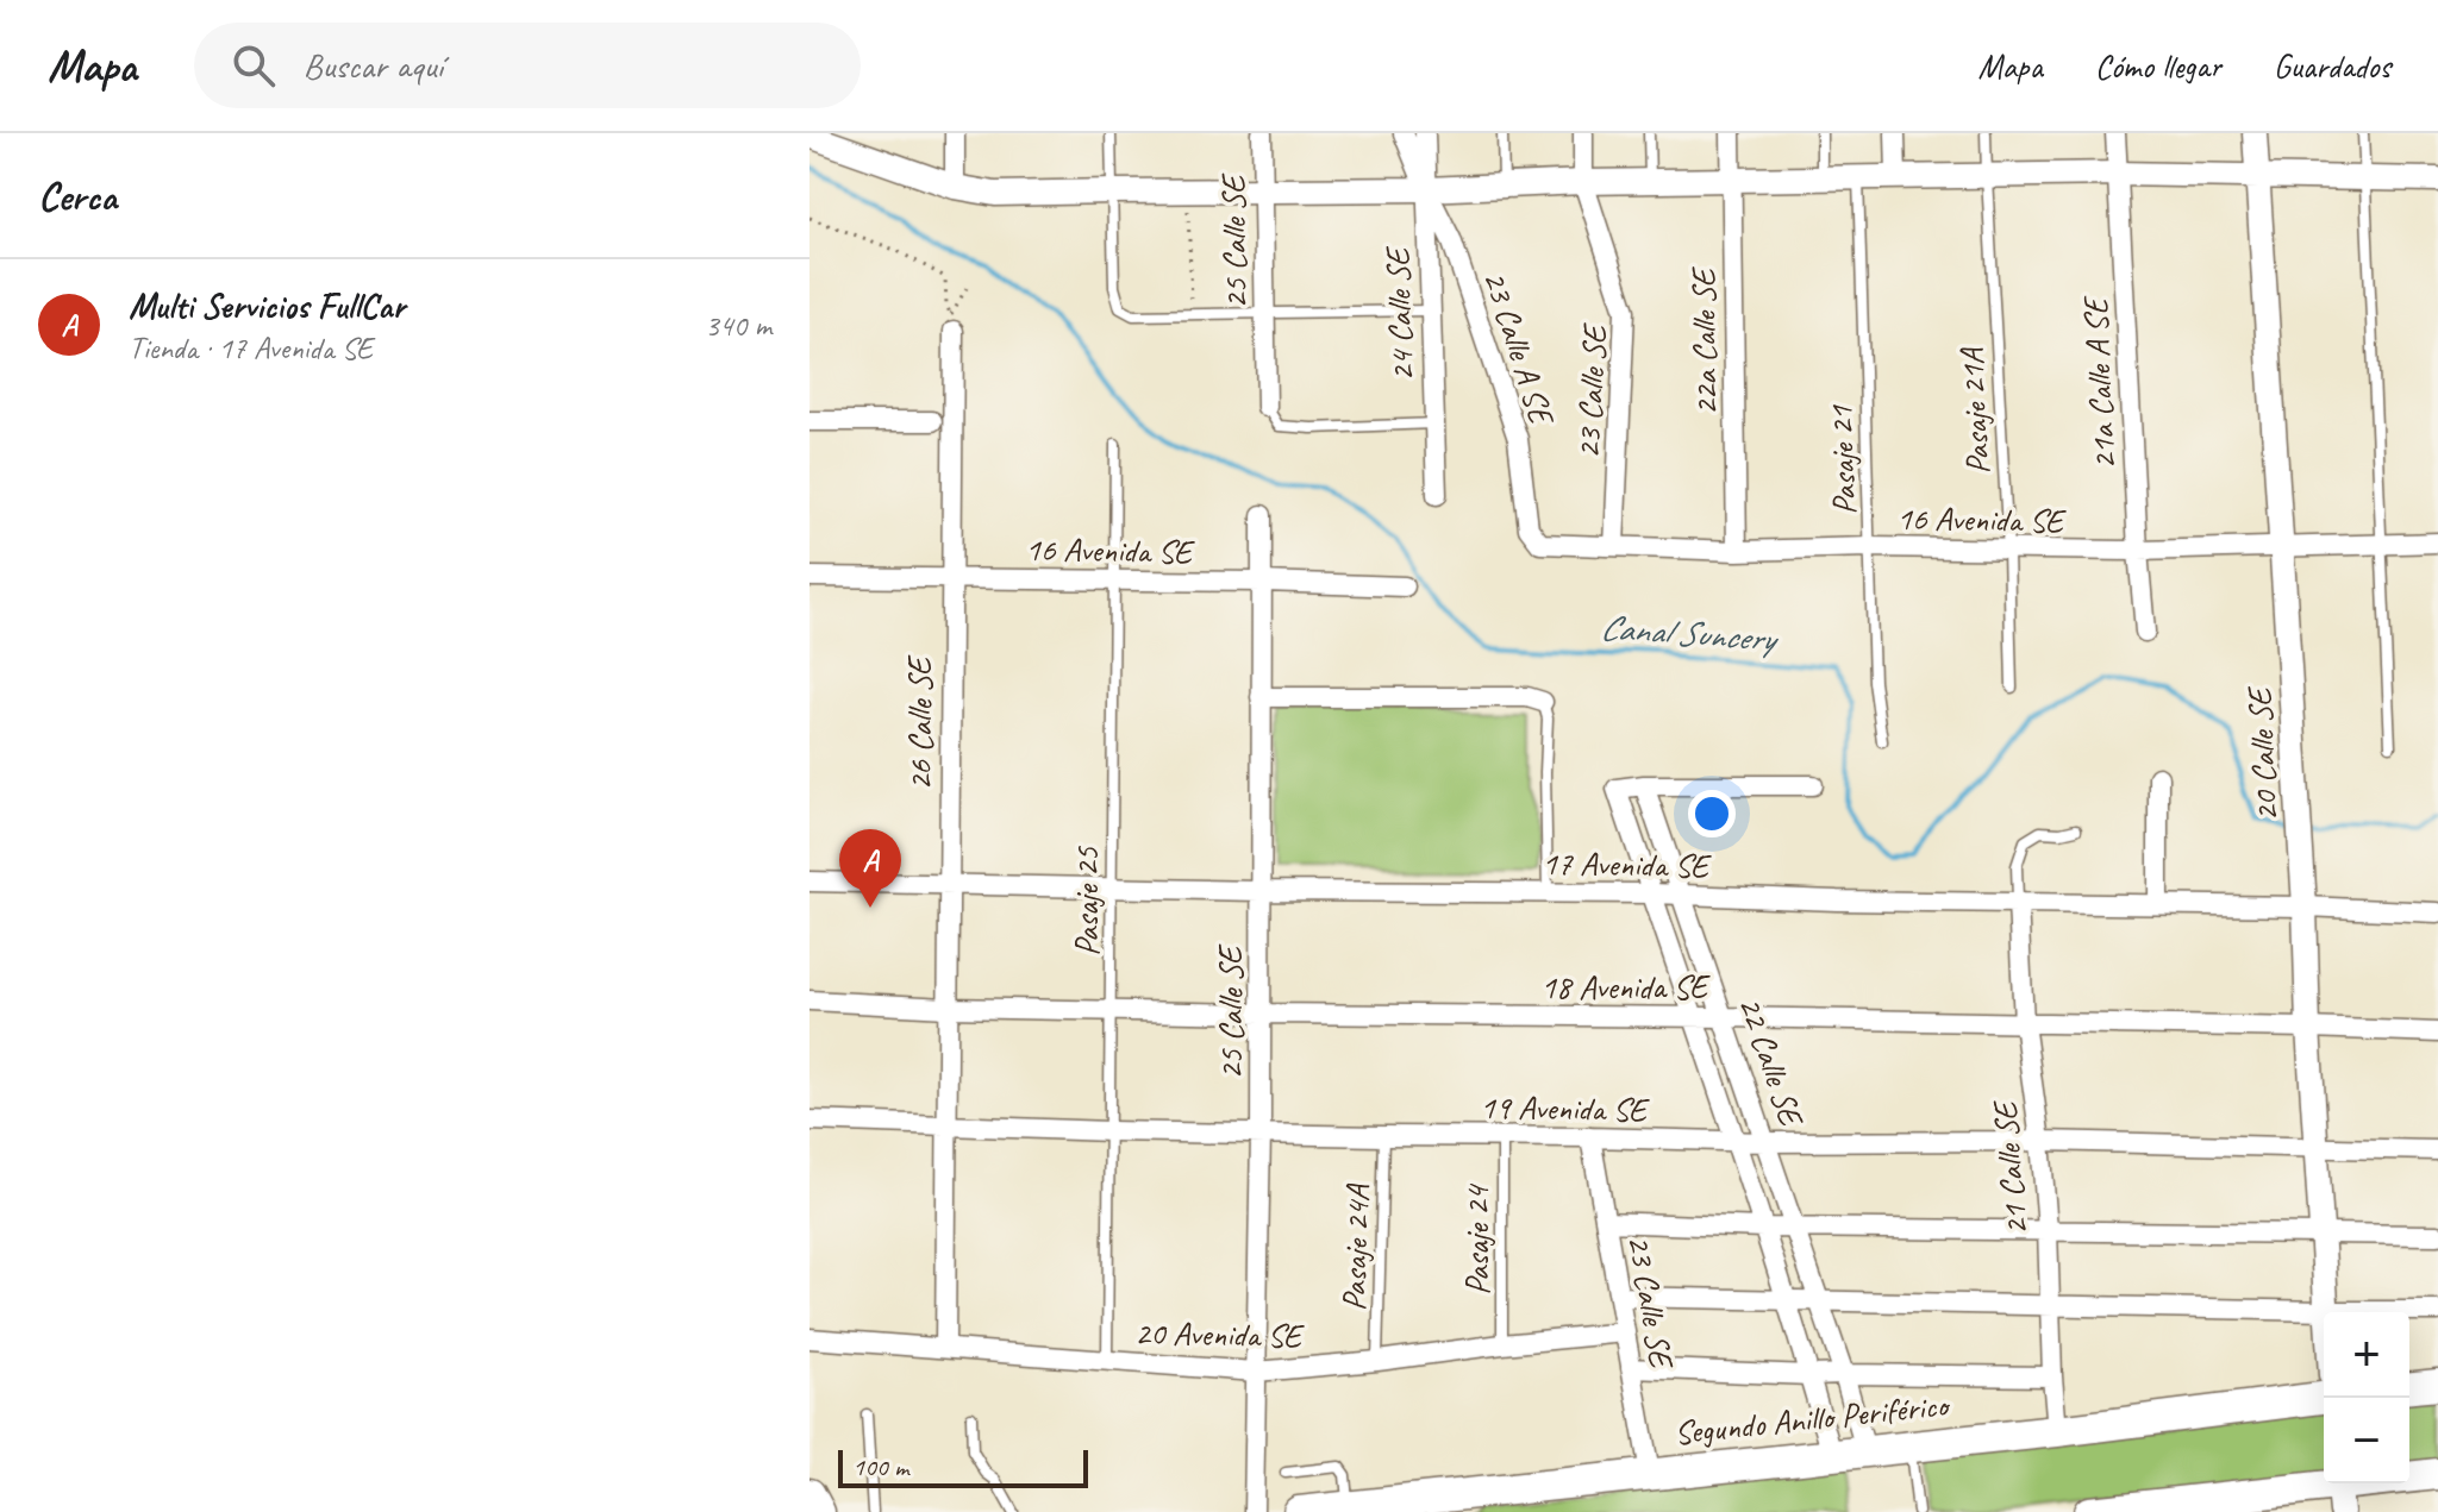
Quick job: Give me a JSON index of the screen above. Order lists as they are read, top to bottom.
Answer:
{
  "streets": {
    "main road": ["Segundo Anillo Periférico"],
    "street": [
      "25 Calle SE",
      "24 Calle SE",
      "22a Calle SE",
      "23 Calle A SE",
      "21a Calle A SE",
      "23 Calle SE",
      "16 Avenida SE",
      "26 Calle SE",
      "20 Calle SE",
      "17 Avenida SE",
      "18 Avenida SE",
      "22 Calle SE",
      "19 Avenida SE",
      "21 Calle SE",
      "20 Avenida SE"
    ],
    "lane": [
      "Pasaje 21A",
      "Pasaje 21",
      "Pasaje 25",
      "Pasaje 24",
      "Pasaje 24A"
    ]
  },
  "crossings": [
    ["25 Calle SE", "16 Avenida SE"],
    ["25 Calle SE", "17 Avenida SE"],
    ["25 Calle SE", "18 Avenida SE"],
    ["25 Calle SE", "19 Avenida SE"],
    ["25 Calle SE", "20 Avenida SE"],
    ["24 Calle SE", "23 Calle A SE"],
    ["22a Calle SE", "16 Avenida SE"],
    ["23 Calle A SE", "16 Avenida SE"],
    ["21a Calle A SE", "16 Avenida SE"],
    ["23 Calle SE", "16 Avenida SE"],
    ["23 Calle SE", "19 Avenida SE"],
    ["23 Calle SE", "20 Avenida SE"],
    ["23 Calle SE", "Segundo Anillo Periférico"],
    ["Pasaje 21A", "16 Avenida SE"],
    ["Pasaje 21", "16 Avenida SE"],
    ["16 Avenida SE", "26 Calle SE"],
    ["16 Avenida SE", "20 Calle SE"],
    ["16 Avenida SE", "Pasaje 25"],
    ["26 Calle SE", "17 Avenida SE"],
    ["26 Calle SE", "18 Avenida SE"],
    ["26 Calle SE", "19 Avenida SE"],
    ["26 Calle SE", "20 Avenida SE"],
    ["20 Calle SE", "17 Avenida SE"],
    ["20 Calle SE", "18 Avenida SE"],
    ["20 Calle SE", "19 Avenida SE"],
    ["17 Avenida SE", "Pasaje 25"],
    ["17 Avenida SE", "22 Calle SE"],
    ["17 Avenida SE", "21 Calle SE"],
    ["Pasaje 25", "18 Avenida SE"],
    ["Pasaje 25", "19 Avenida SE"],
    ["Pasaje 25", "20 Avenida SE"],
    ["18 Avenida SE", "22 Calle SE"],
    ["18 Avenida SE", "21 Calle SE"],
    ["22 Calle SE", "19 Avenida SE"],
    ["22 Calle SE", "Segundo Anillo Periférico"],
    ["19 Avenida SE", "21 Calle SE"],
    ["19 Avenida SE", "Pasaje 24"],
    ["19 Avenida SE", "Pasaje 24A"],
    ["21 Calle SE", "Segundo Anillo Periférico"],
    ["Pasaje 24", "20 Avenida SE"],
    ["Pasaje 24A", "20 Avenida SE"]
  ],
  "water": ["Canal Suncery"],
  "scale_bar": "100 m",
  "page": {
    "header": "Mapa",
    "search": "Buscar aquí",
    "nav": ["Mapa", "Cómo llegar", "Guardados"],
    "heading": "Cerca",
    "list": [
      {
        "mark": "A",
        "name": "Multi Servicios FullCar",
        "note": "Tienda · 17 Avenida SE",
        "value": "340 m"
      }
    ],
    "pins": "A",
    "map_buttons": ["+", "−"],
    "scale": "100 m"
  }
}
